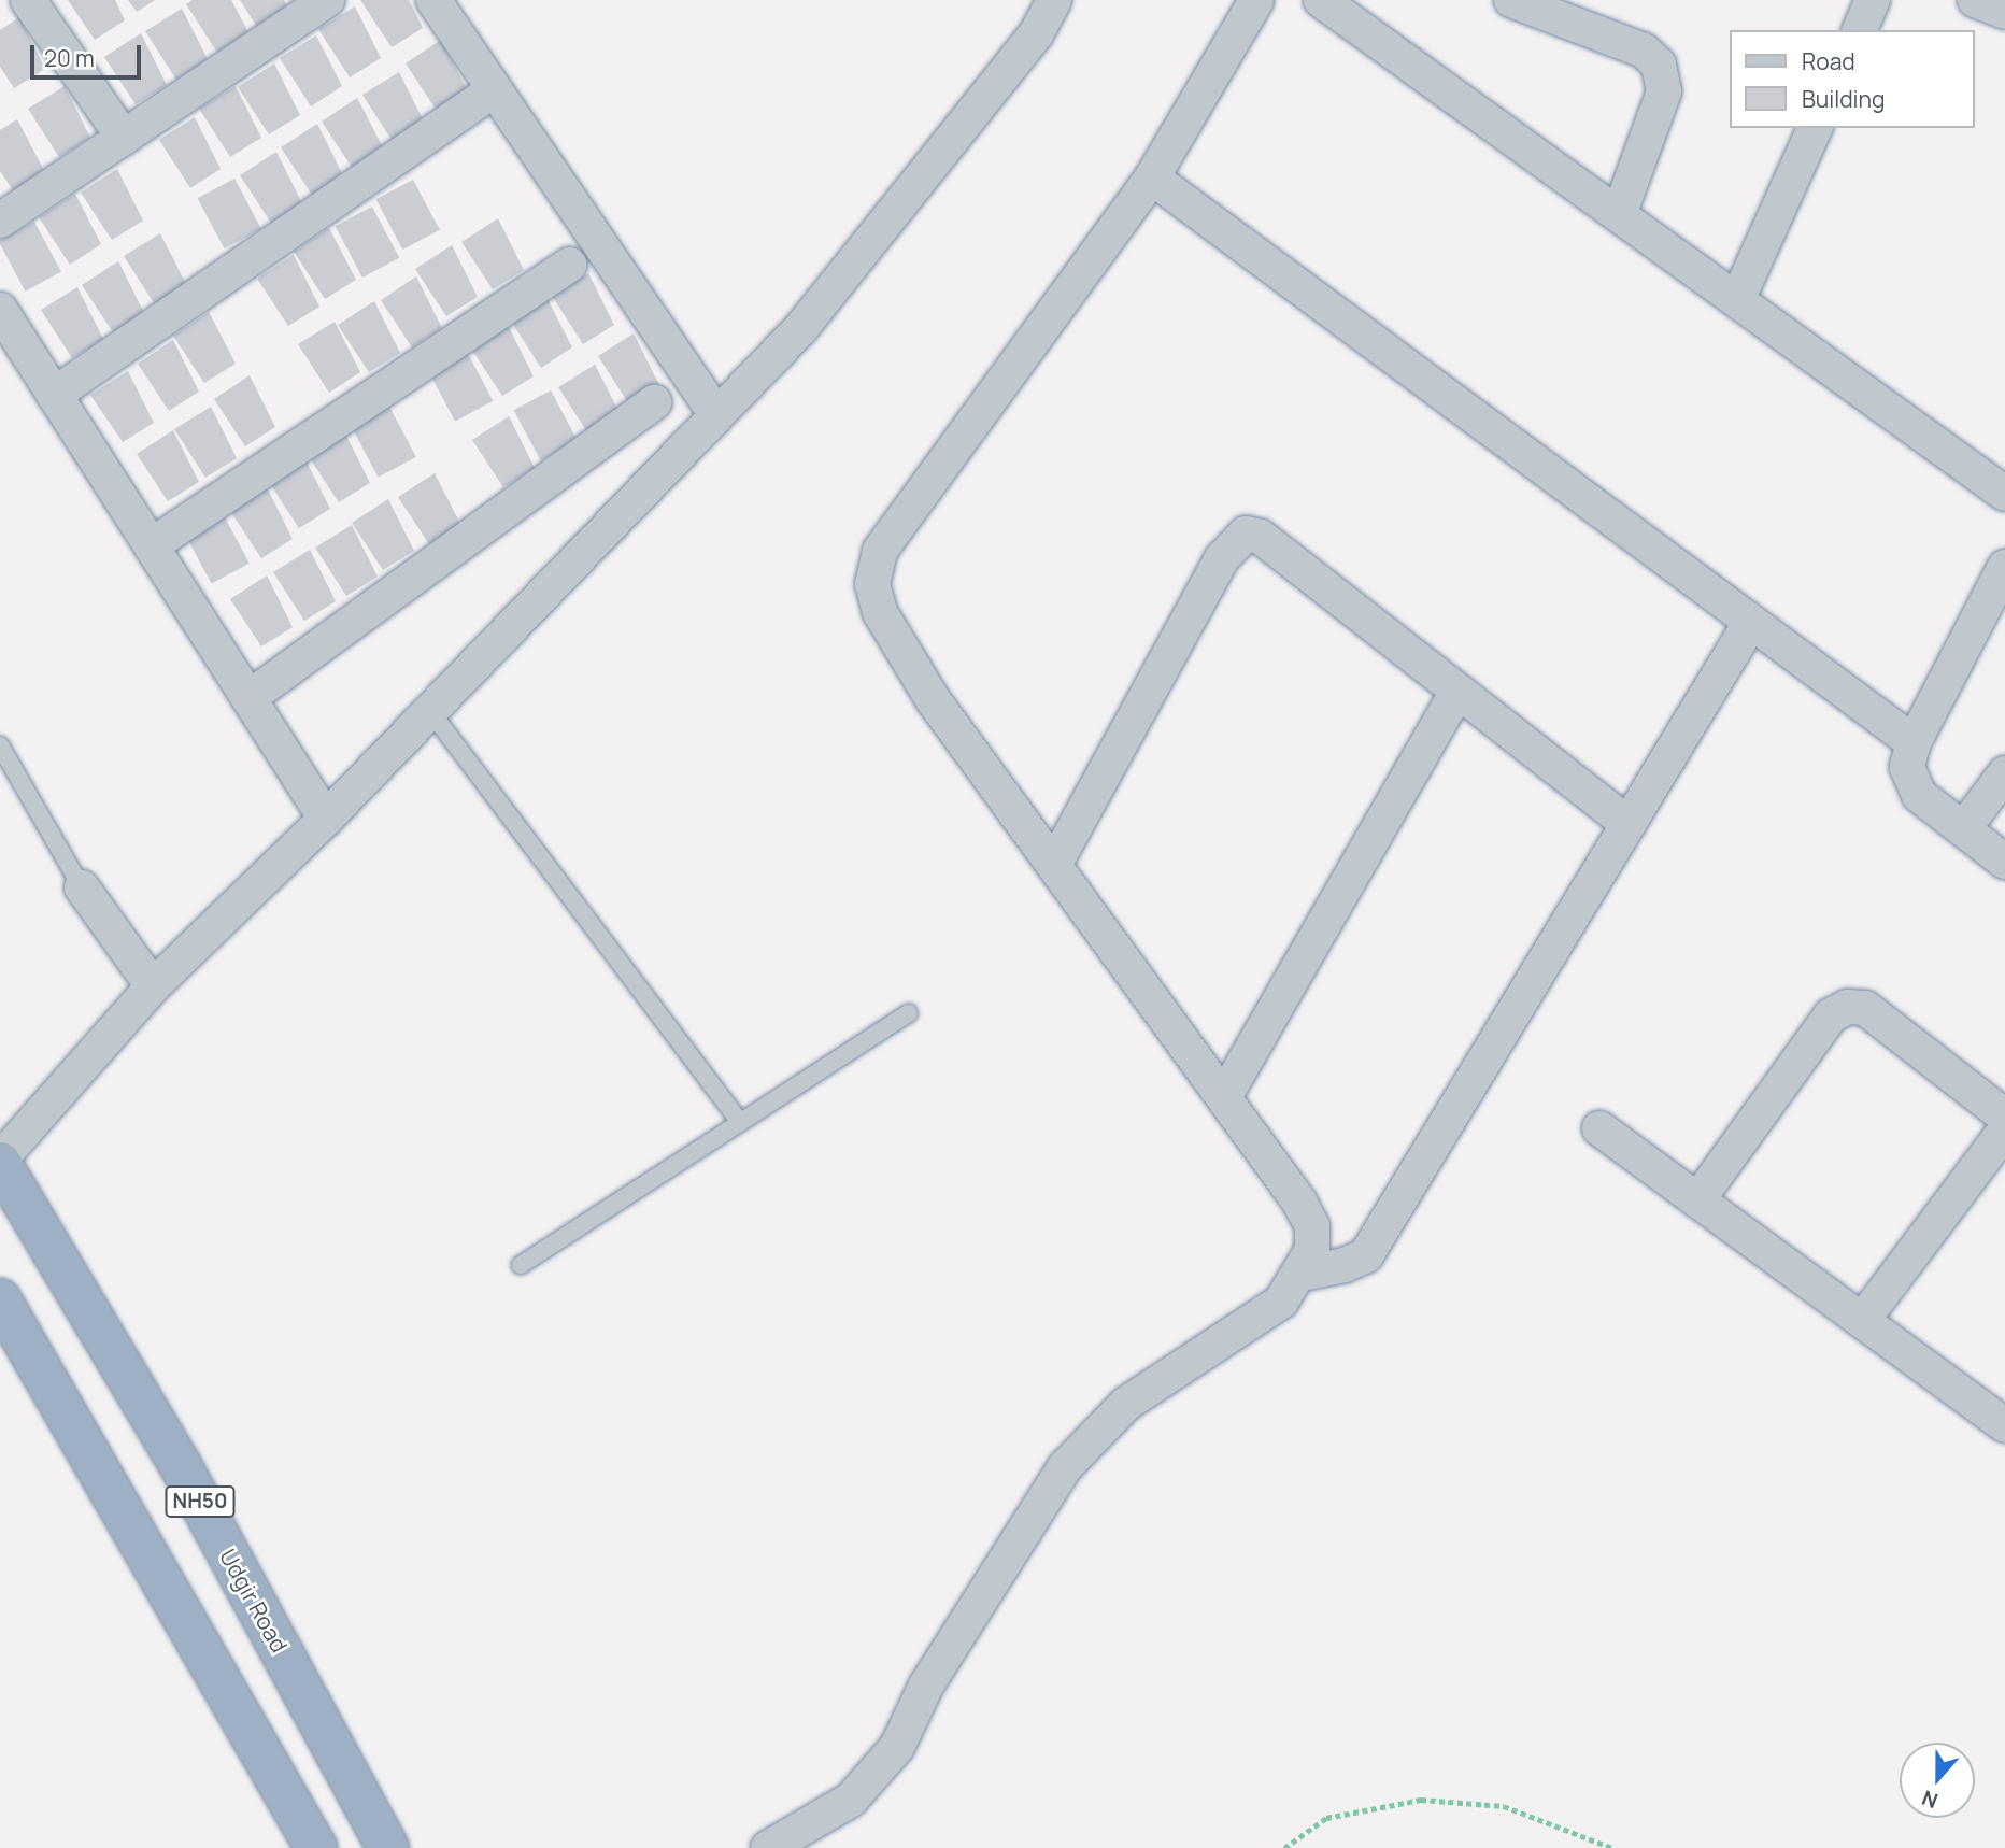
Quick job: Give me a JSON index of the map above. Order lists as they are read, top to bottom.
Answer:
{
  "streets": {
    "highway": ["NH50", "Udgir Road"]
  },
  "legend": ["Road", "Building"],
  "scale_bar": "20 m",
  "north": "bottom"
}
